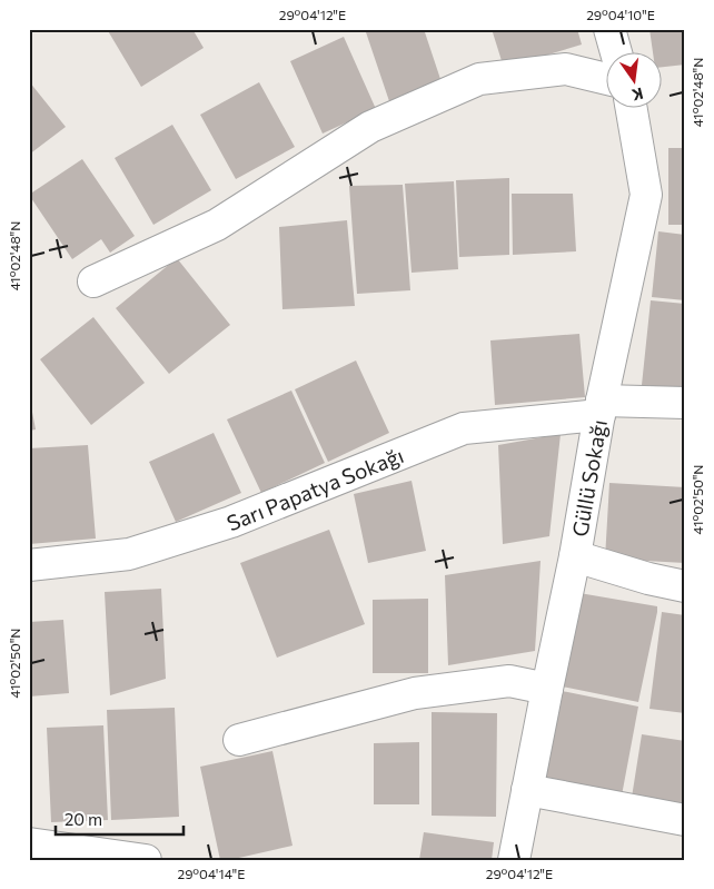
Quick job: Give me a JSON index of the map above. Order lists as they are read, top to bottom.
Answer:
{
  "streets": {
    "street": ["Güllü Sokağı", "Sarı Papatya Sokağı"]
  },
  "crossings": [
    ["Güllü Sokağı", "Sarı Papatya Sokağı"]
  ],
  "scale_bar": "20 m",
  "north": "bottom",
  "coordinates": [
    "29°04'12\"E",
    "29°04'10\"E",
    "41°02'48\"N",
    "41°02'50\"N",
    "29°04'14\"E"
  ]
}
